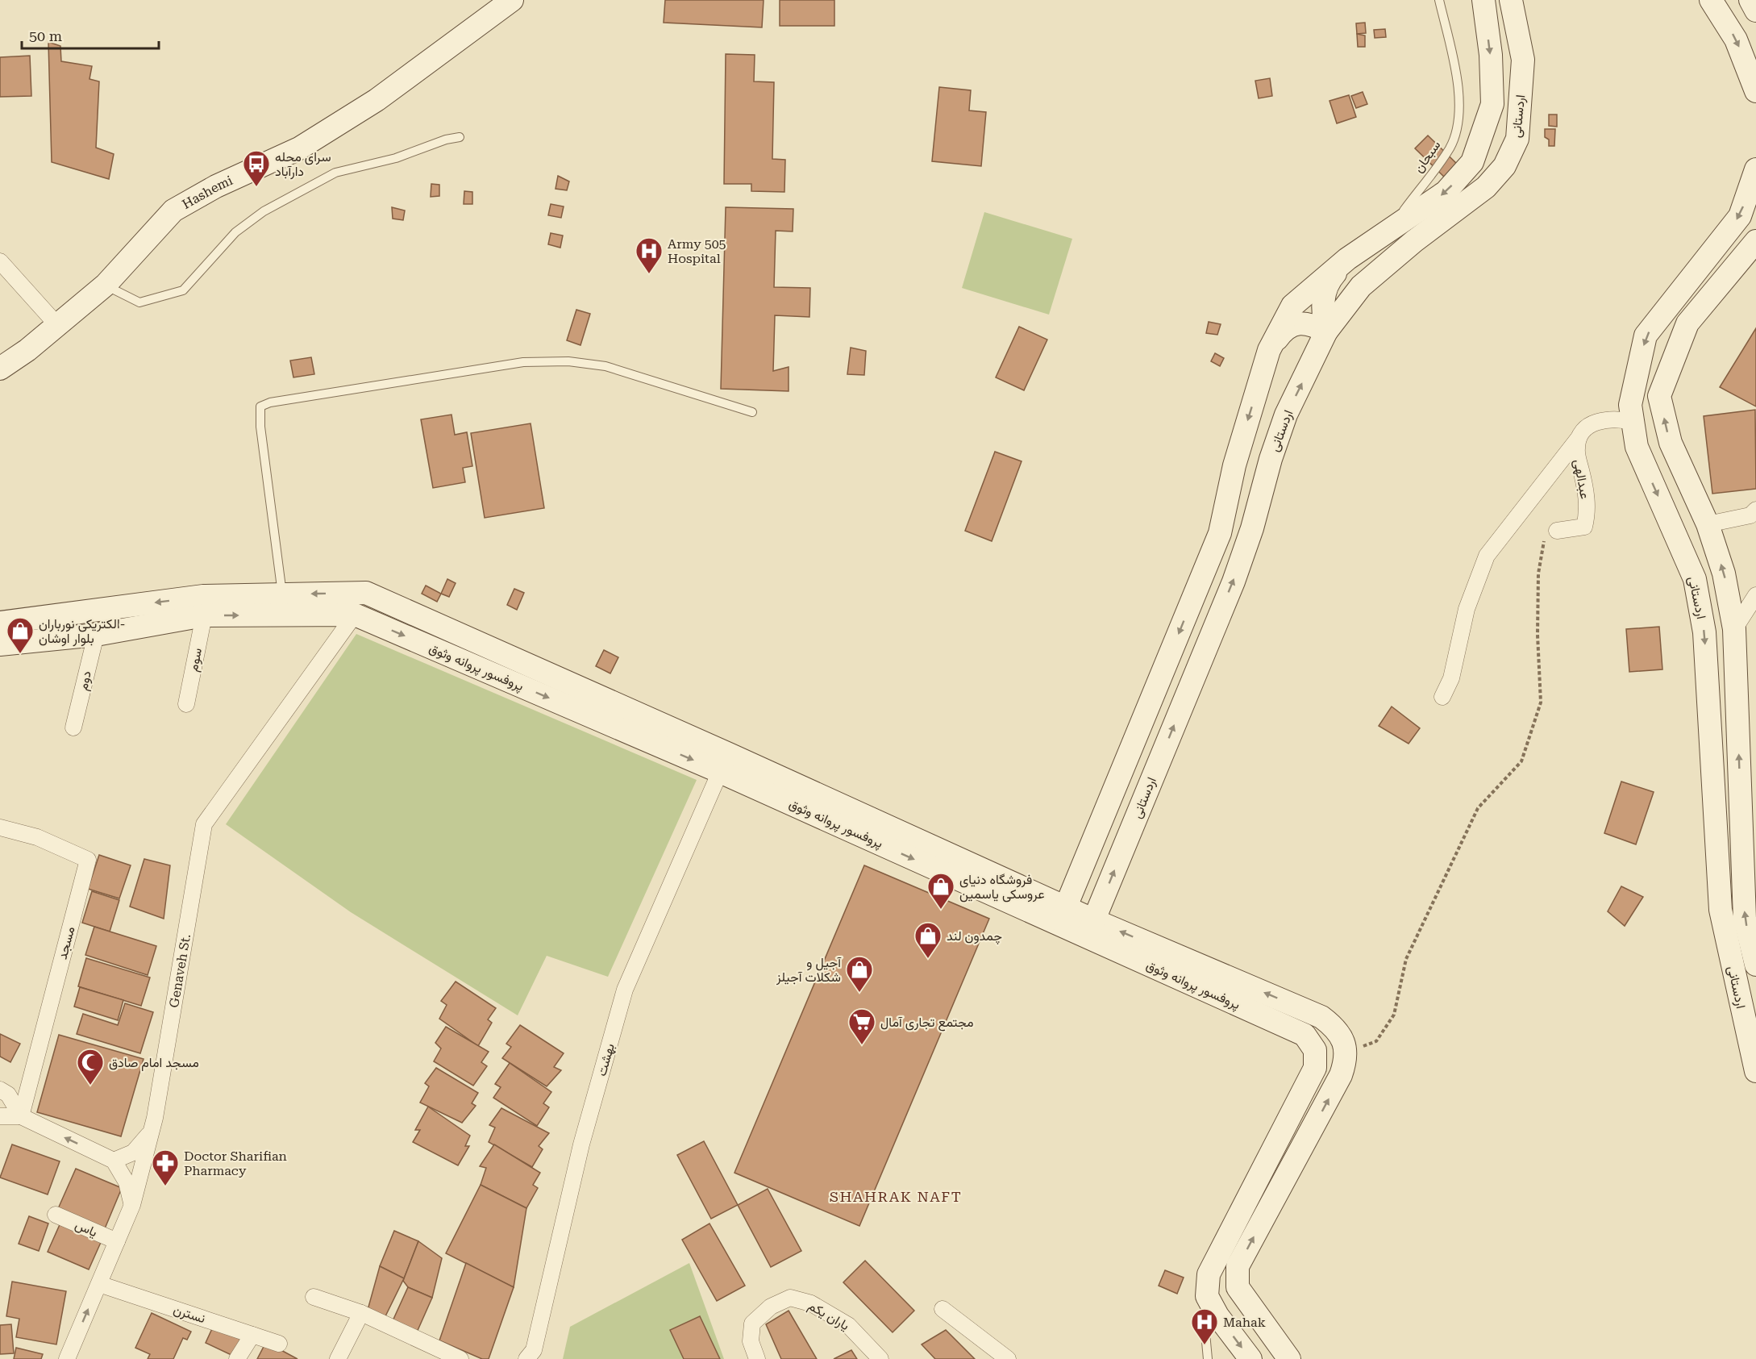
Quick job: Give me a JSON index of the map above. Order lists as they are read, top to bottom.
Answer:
{
  "streets": {
    "main road": ["اردستانی", "Hashemi", "پروفسور پروانه وثوق"],
    "street": [
      "عبدالهی",
      "سوم",
      "دوم",
      "مسجد",
      "Genaveh St.",
      "بهشت",
      "یاس",
      "نسترن",
      "یاران یکم"
    ],
    "lane": ["سبحان"]
  },
  "crossings": [
    ["اردستانی", "سبحان"],
    ["اردستانی", "پروفسور پروانه وثوق"],
    ["سوم", "پروفسور پروانه وثوق"],
    ["پروفسور پروانه وثوق", "دوم"],
    ["پروفسور پروانه وثوق", "Genaveh St."],
    ["پروفسور پروانه وثوق", "بهشت"],
    ["Genaveh St.", "یاس"],
    ["Genaveh St.", "نسترن"]
  ],
  "districts": ["SHAHRAK NAFT"],
  "places": {
    "bus stop": ["سرای محله دارآباد"],
    "hospital": ["Army 505 Hospital", "Mahak"],
    "shop": [
      "الکتریکی نورباران- بلوار اوشان",
      "فروشگاه دنیای عروسکی یاسمین",
      "چمدون لند",
      "آجیل و شکلات آجیلز"
    ],
    "supermarket": ["مجتمع تجاری آمال"],
    "mosque": ["مسجد امام صادق"],
    "pharmacy": ["Doctor Sharifian Pharmacy"]
  },
  "scale_bar": "50 m"
}
